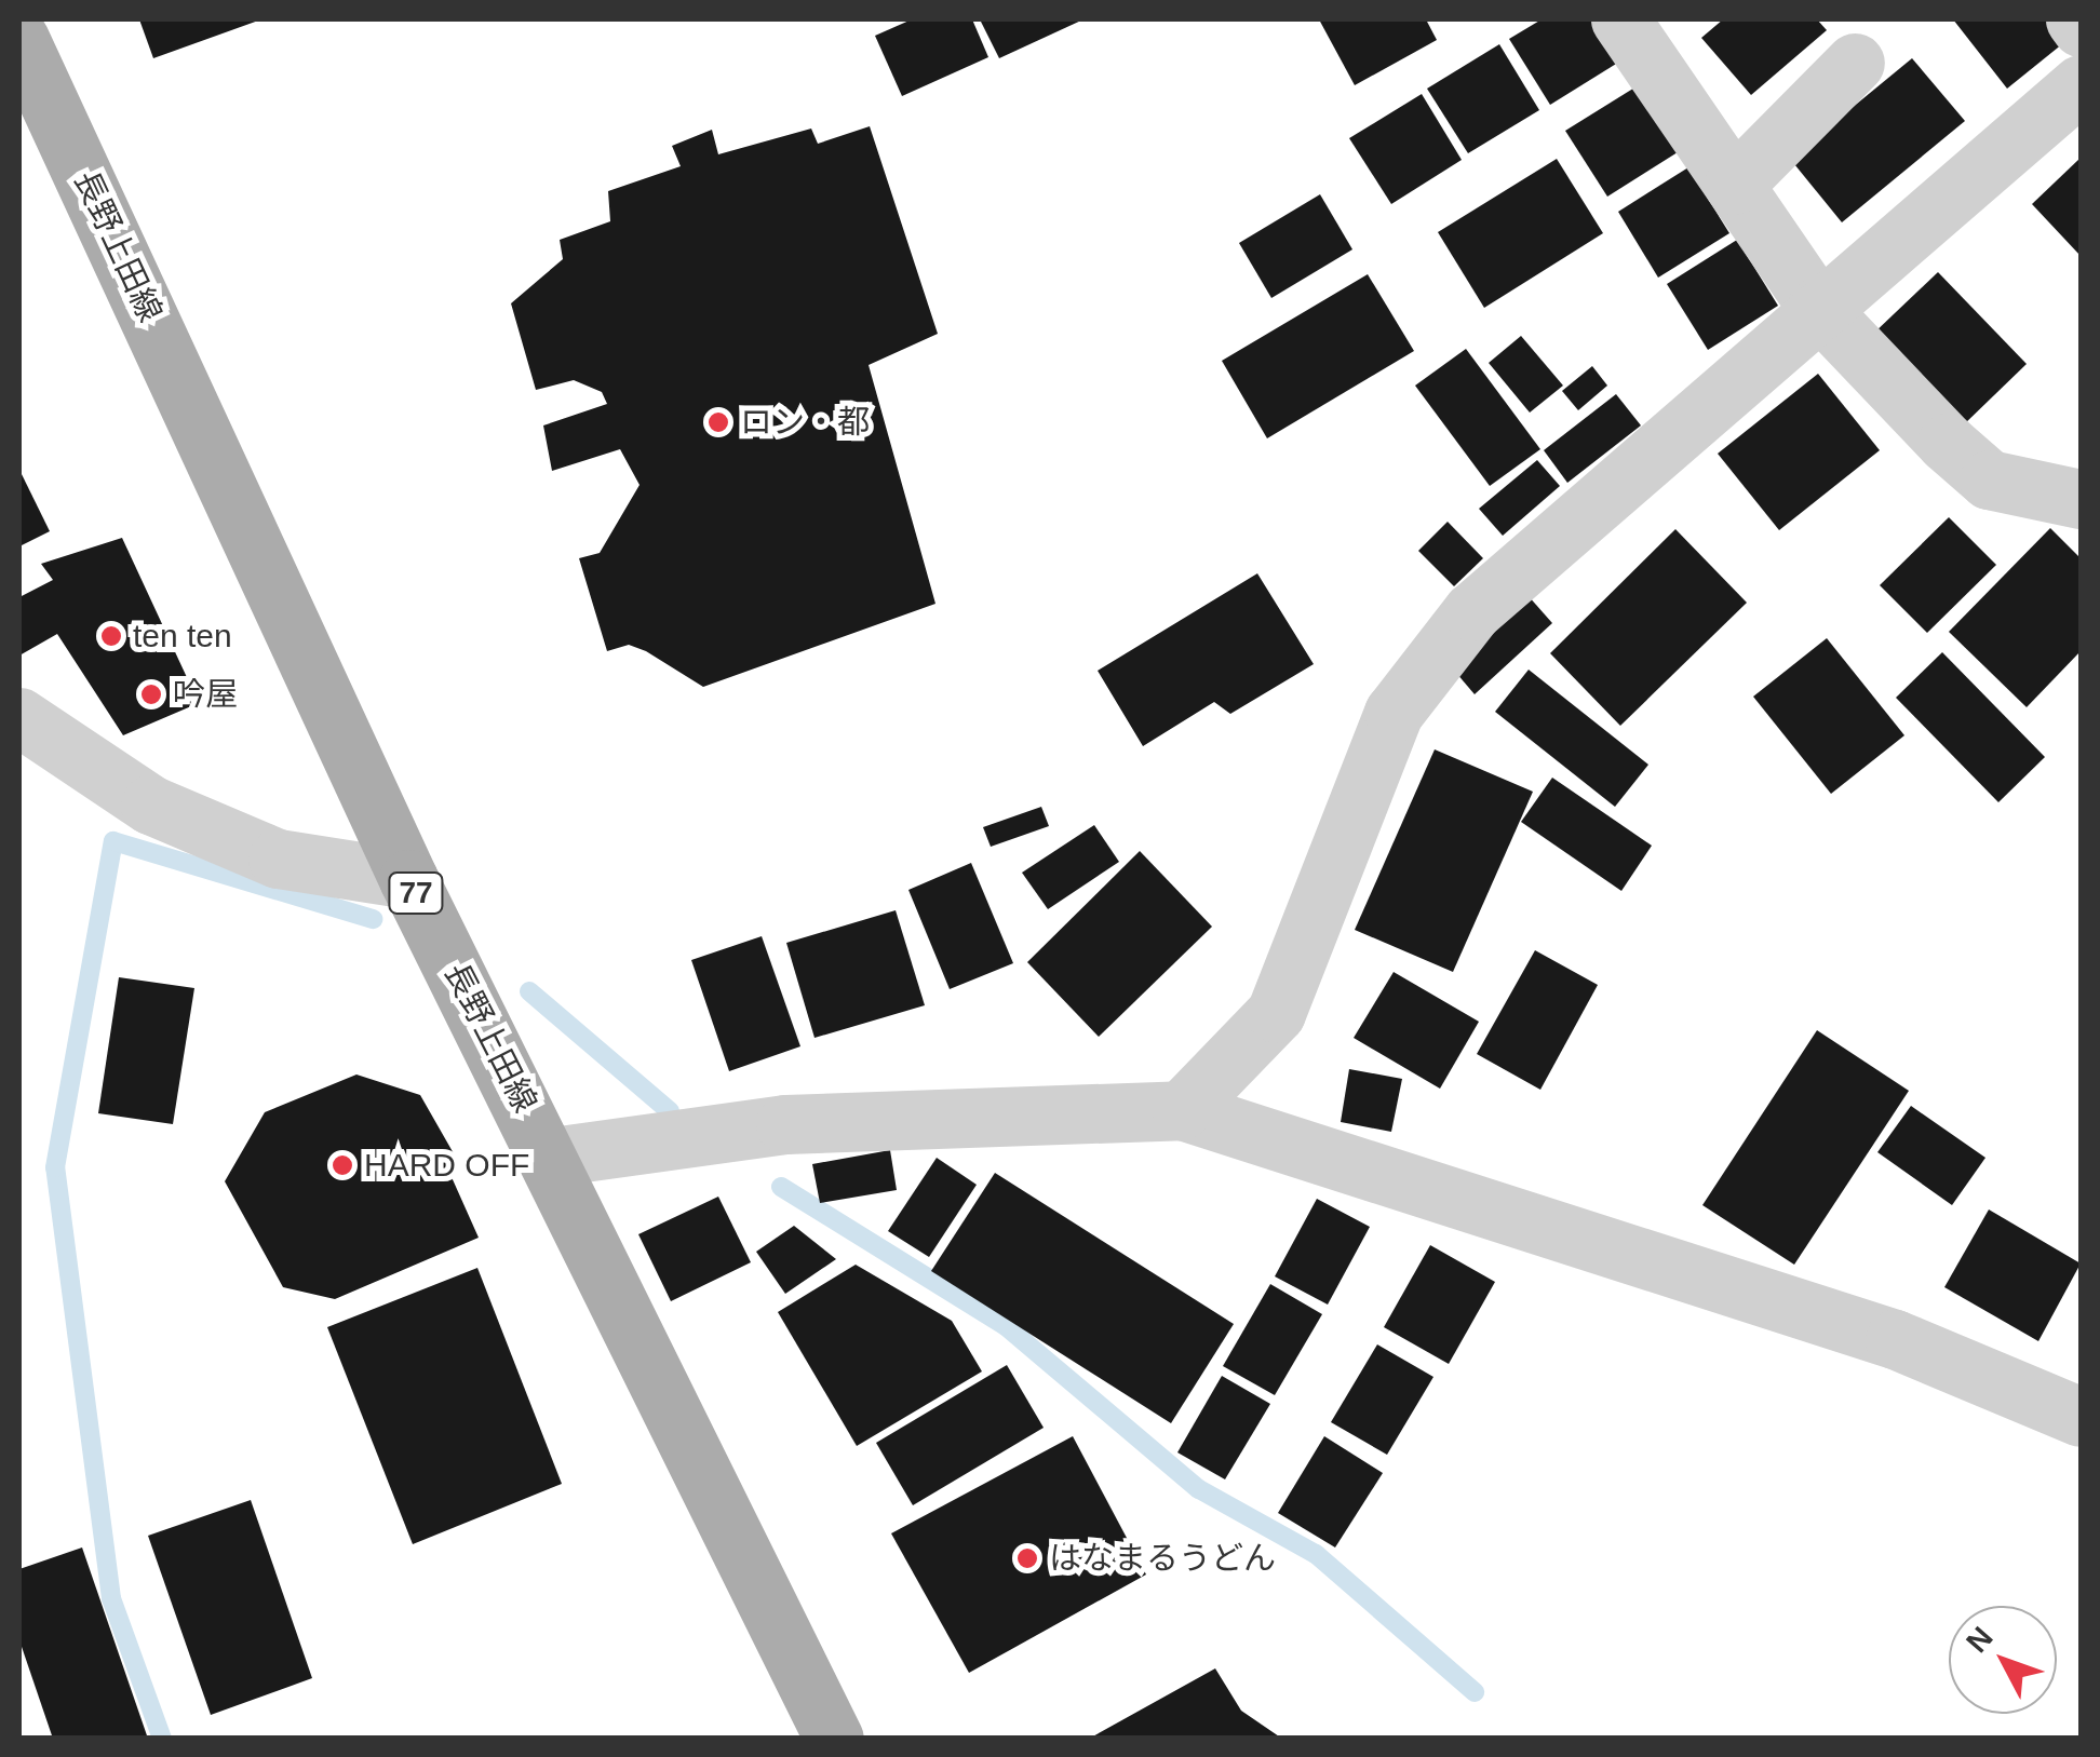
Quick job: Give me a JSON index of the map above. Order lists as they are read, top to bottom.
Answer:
{
  "streets": {
    "main road": ["長野上田線", "77"]
  },
  "places": [
    "ロン・都",
    "ten ten",
    "吟屋",
    "HARD OFF",
    "はなまるうどん"
  ],
  "north": "top left"
}
